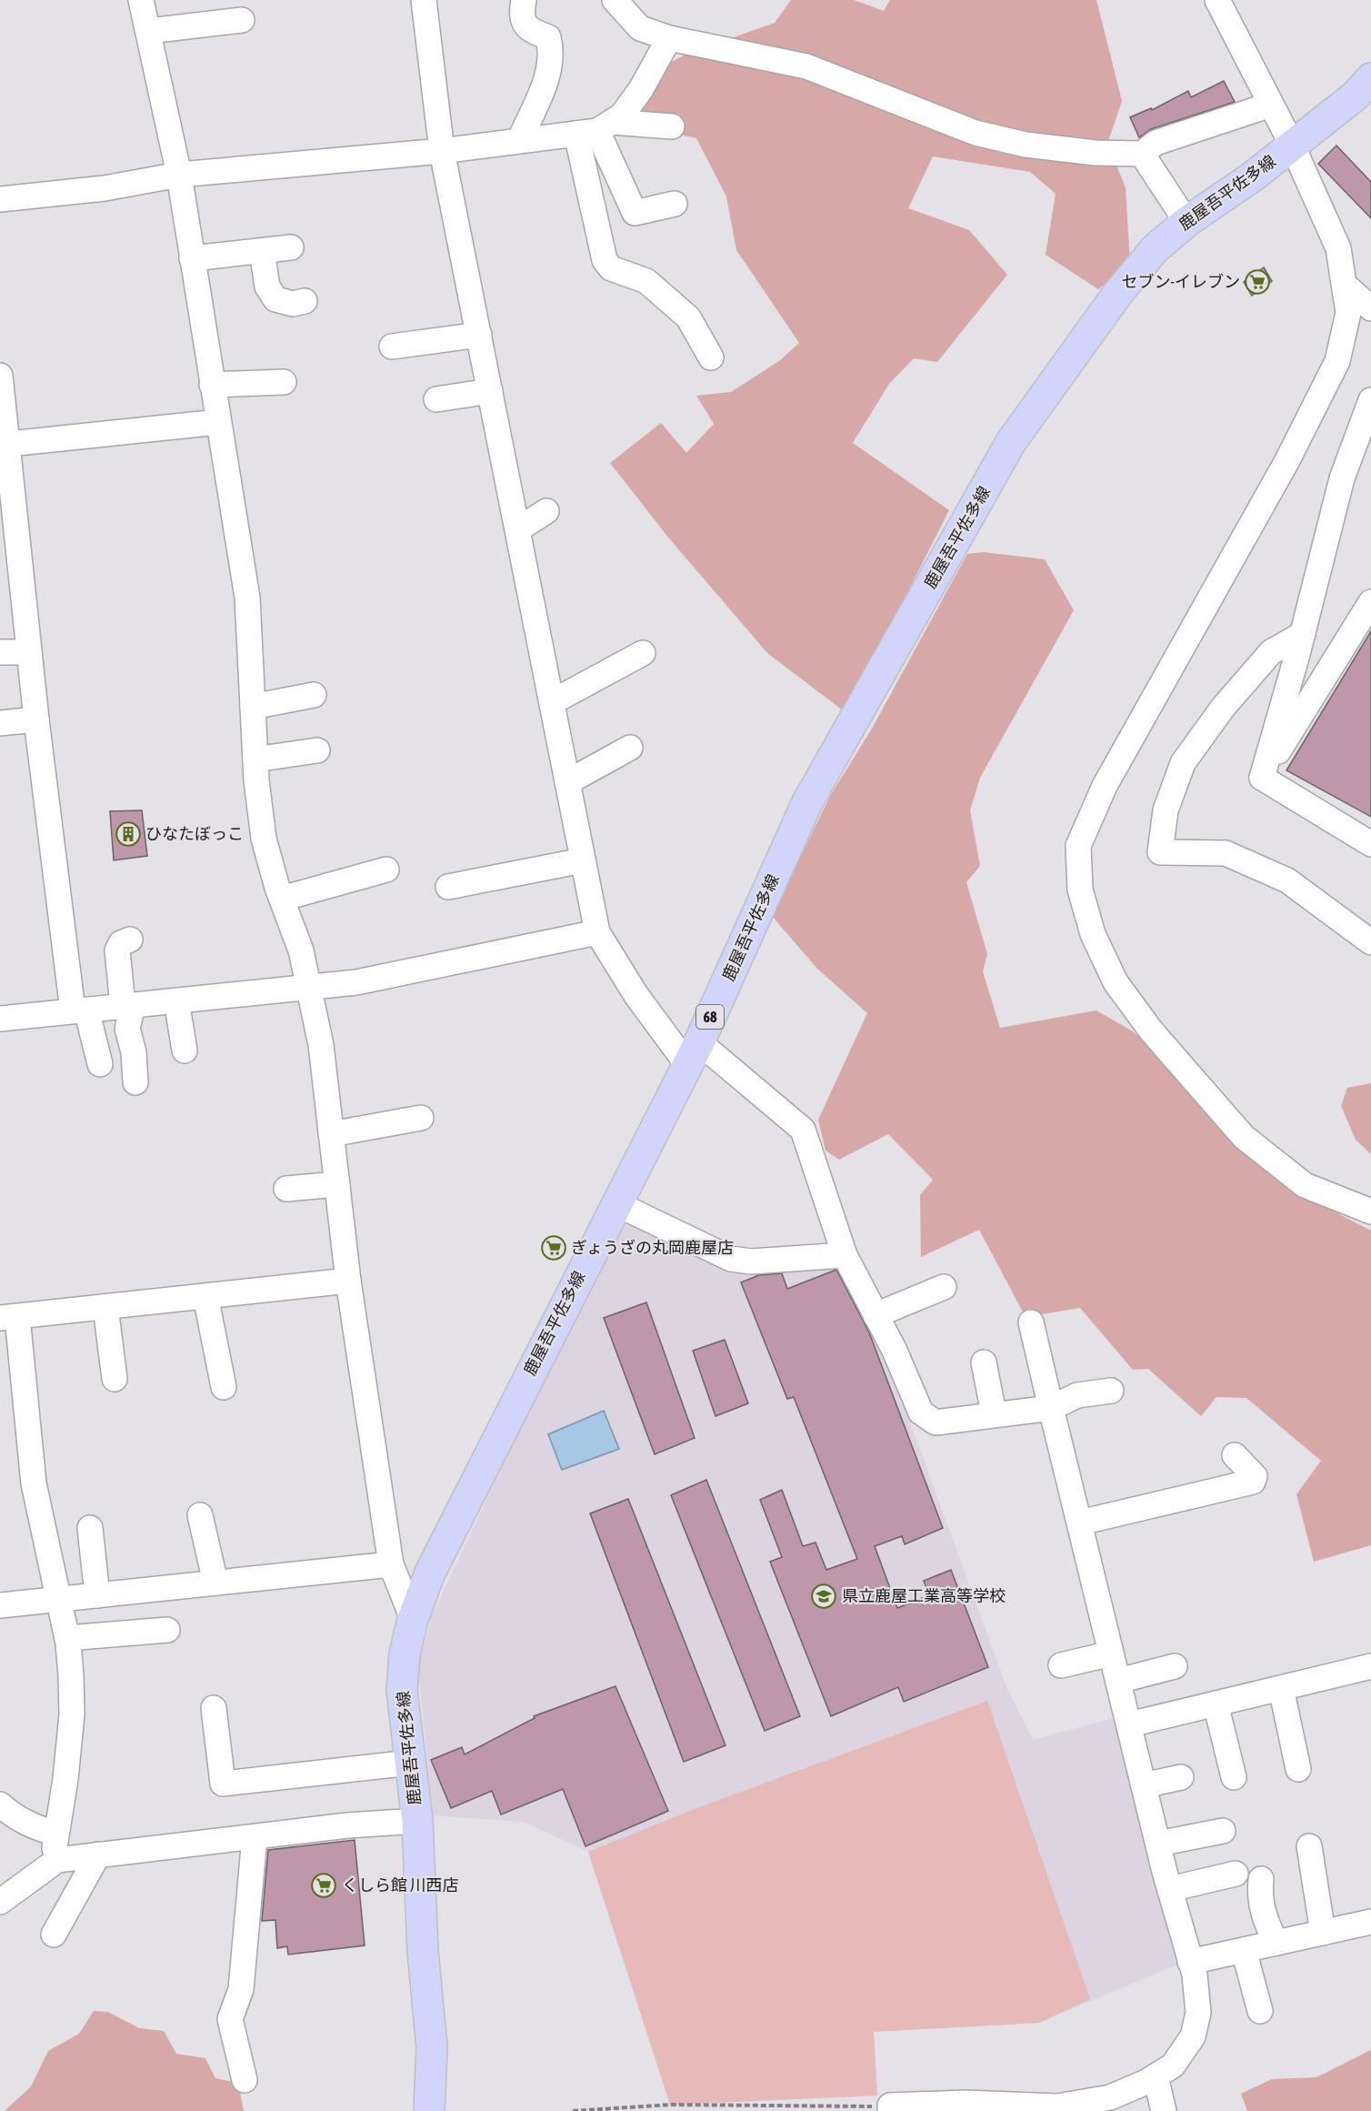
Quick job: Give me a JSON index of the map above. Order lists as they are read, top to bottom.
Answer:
{
  "streets": {
    "main road": ["鹿屋吾平佐多線", "68"]
  },
  "places": {
    "supermarket": ["セブン-イレブン", "ぎょうざの丸岡鹿屋店", "くしら館 川西店"],
    "building": ["ひなたぼっこ"],
    "school or university": ["県立鹿屋工業高等学校"]
  }
}
